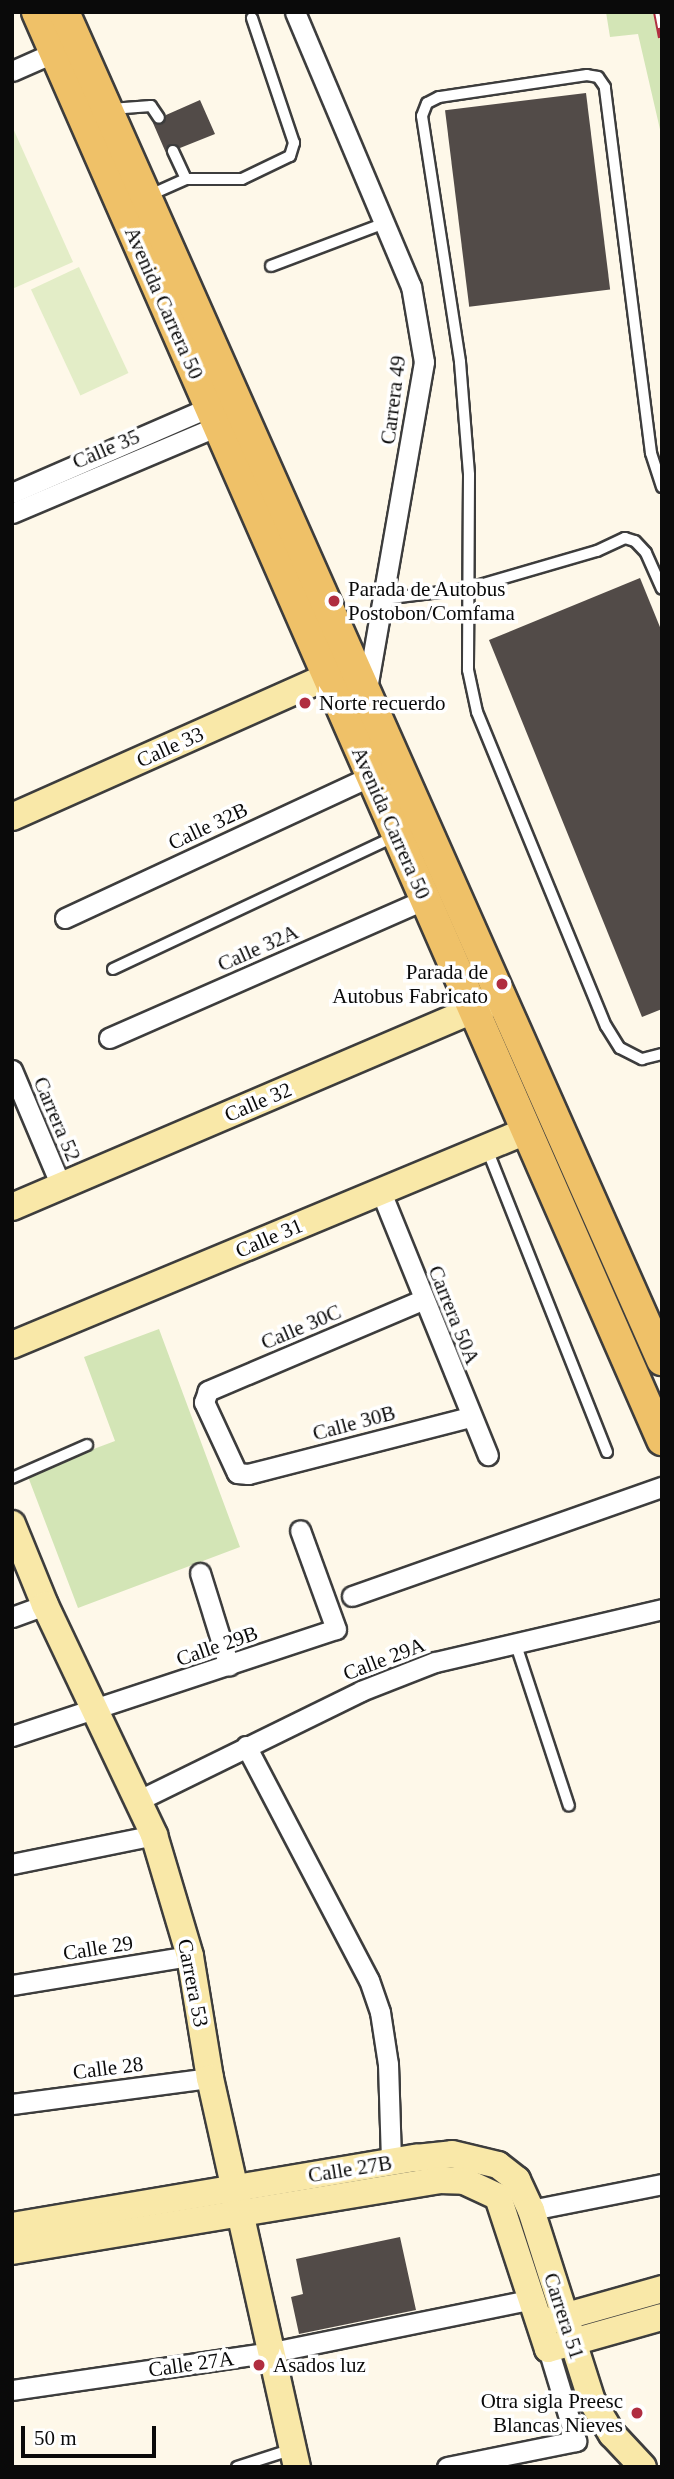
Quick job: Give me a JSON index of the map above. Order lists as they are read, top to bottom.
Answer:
{
  "streets": {
    "main road": [
      "Avenida Carrera 50",
      "Calle 33",
      "Calle 32",
      "Calle 31",
      "Carrera 53",
      "Calle 27B",
      "Carrera 51",
      "Calle 27A"
    ],
    "street": [
      "Carrera 49",
      "Calle 35",
      "Calle 32B",
      "Calle 32A",
      "Carrera 52",
      "Carrera 50A",
      "Calle 30C",
      "Calle 30B",
      "Calle 29B",
      "Calle 29A",
      "Calle 29",
      "Calle 28"
    ]
  },
  "crossings": [
    ["Avenida Carrera 50", "Carrera 49"],
    ["Avenida Carrera 50", "Calle 35"],
    ["Avenida Carrera 50", "Calle 33"],
    ["Avenida Carrera 50", "Calle 32B"],
    ["Avenida Carrera 50", "Calle 32A"],
    ["Avenida Carrera 50", "Calle 32"],
    ["Avenida Carrera 50", "Calle 31"],
    ["Calle 32", "Carrera 52"],
    ["Calle 31", "Carrera 50A"],
    ["Carrera 50A", "Calle 30C"],
    ["Carrera 50A", "Calle 30B"],
    ["Calle 30C", "Calle 30B"],
    ["Calle 29B", "Carrera 53"],
    ["Calle 29A", "Carrera 53"],
    ["Calle 29", "Carrera 53"],
    ["Carrera 53", "Calle 28"],
    ["Carrera 53", "Calle 27B"],
    ["Carrera 53", "Calle 27A"],
    ["Calle 27B", "Carrera 51"],
    ["Carrera 51", "Calle 27A"]
  ],
  "places": [
    "Parada de Autobus Postobon/Comfama",
    "Norte recuerdo",
    "Parada de Autobus Fabricato",
    "Asados luz",
    "Otra sigla Preesc Blancas Nieves"
  ],
  "scale_bar": "50 m"
}
